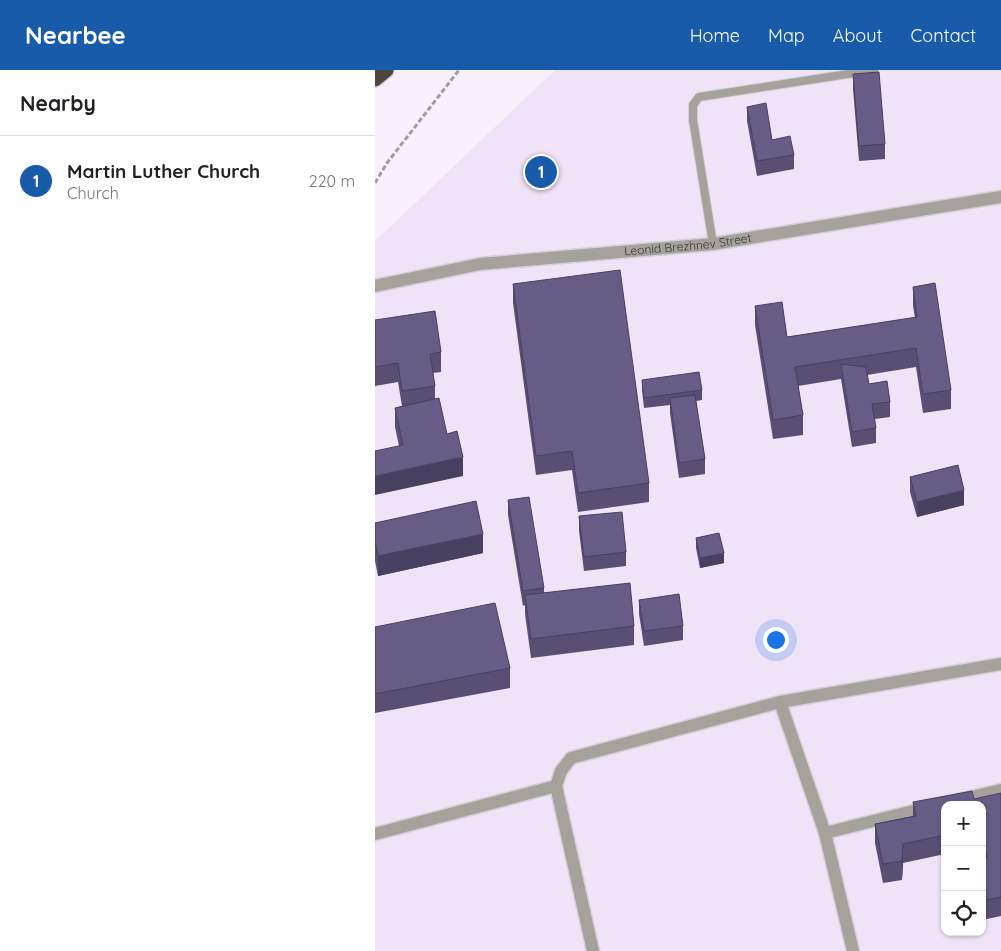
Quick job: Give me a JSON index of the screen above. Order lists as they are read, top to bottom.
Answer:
{
  "streets": {
    "street": ["Leonid Brezhnev Street"]
  },
  "page": {
    "header": "Nearbee",
    "nav": [
      "Home",
      "Map",
      "About",
      "Contact"
    ],
    "heading": "Nearby",
    "list": [
      {
        "mark": "1",
        "name": "Martin Luther Church",
        "note": "Church",
        "value": "220 m"
      }
    ],
    "pins": "1",
    "map_buttons": ["+", "−"]
  }
}
